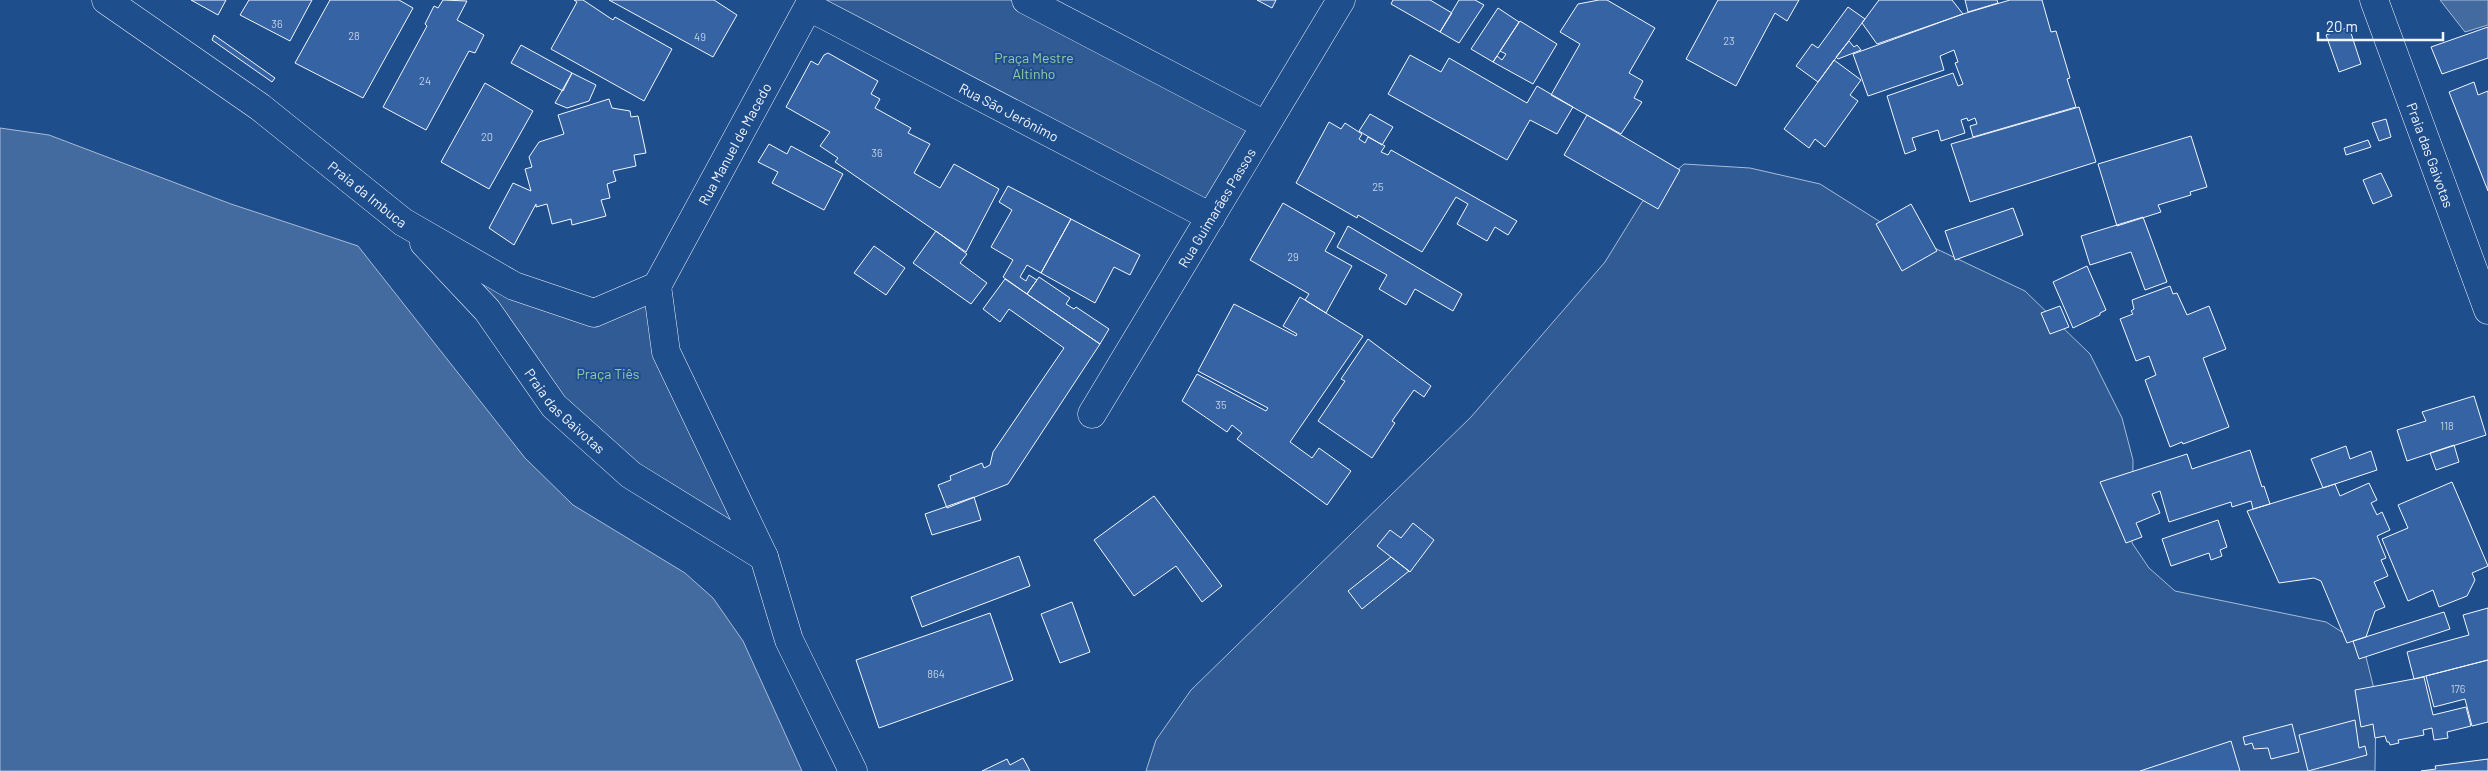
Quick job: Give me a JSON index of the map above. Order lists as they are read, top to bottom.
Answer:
{
  "streets": {
    "street": [
      "Rua São Jerônimo",
      "Rua Manuel de Macedo",
      "Praia das Gaivotas",
      "Praia da Imbuca",
      "Rua Guimarães Passos"
    ]
  },
  "crossings": [
    ["Rua São Jerônimo", "Rua Manuel de Macedo"],
    ["Rua São Jerônimo", "Rua Guimarães Passos"],
    ["Rua Manuel de Macedo", "Praia da Imbuca"],
    ["Praia das Gaivotas", "Praia da Imbuca"]
  ],
  "parks": ["Praça Mestre Altinho", "Praça Tiês"],
  "house_numbers": [
    "36",
    "28",
    "49",
    "23",
    "24",
    "20",
    "36",
    "25",
    "29",
    "35",
    "118",
    "864",
    "176"
  ],
  "scale_bar": "20 m"
}
